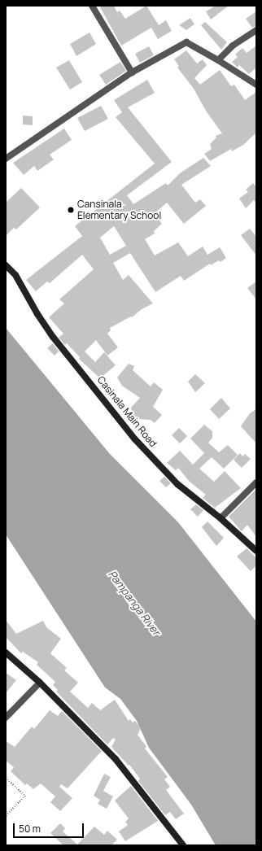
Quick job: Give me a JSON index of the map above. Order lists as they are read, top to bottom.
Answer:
{
  "streets": {
    "street": ["Casinala Main Road"]
  },
  "water": ["Pampanga River"],
  "places": ["Cansinala Elementary School"],
  "scale_bar": "50 m"
}
